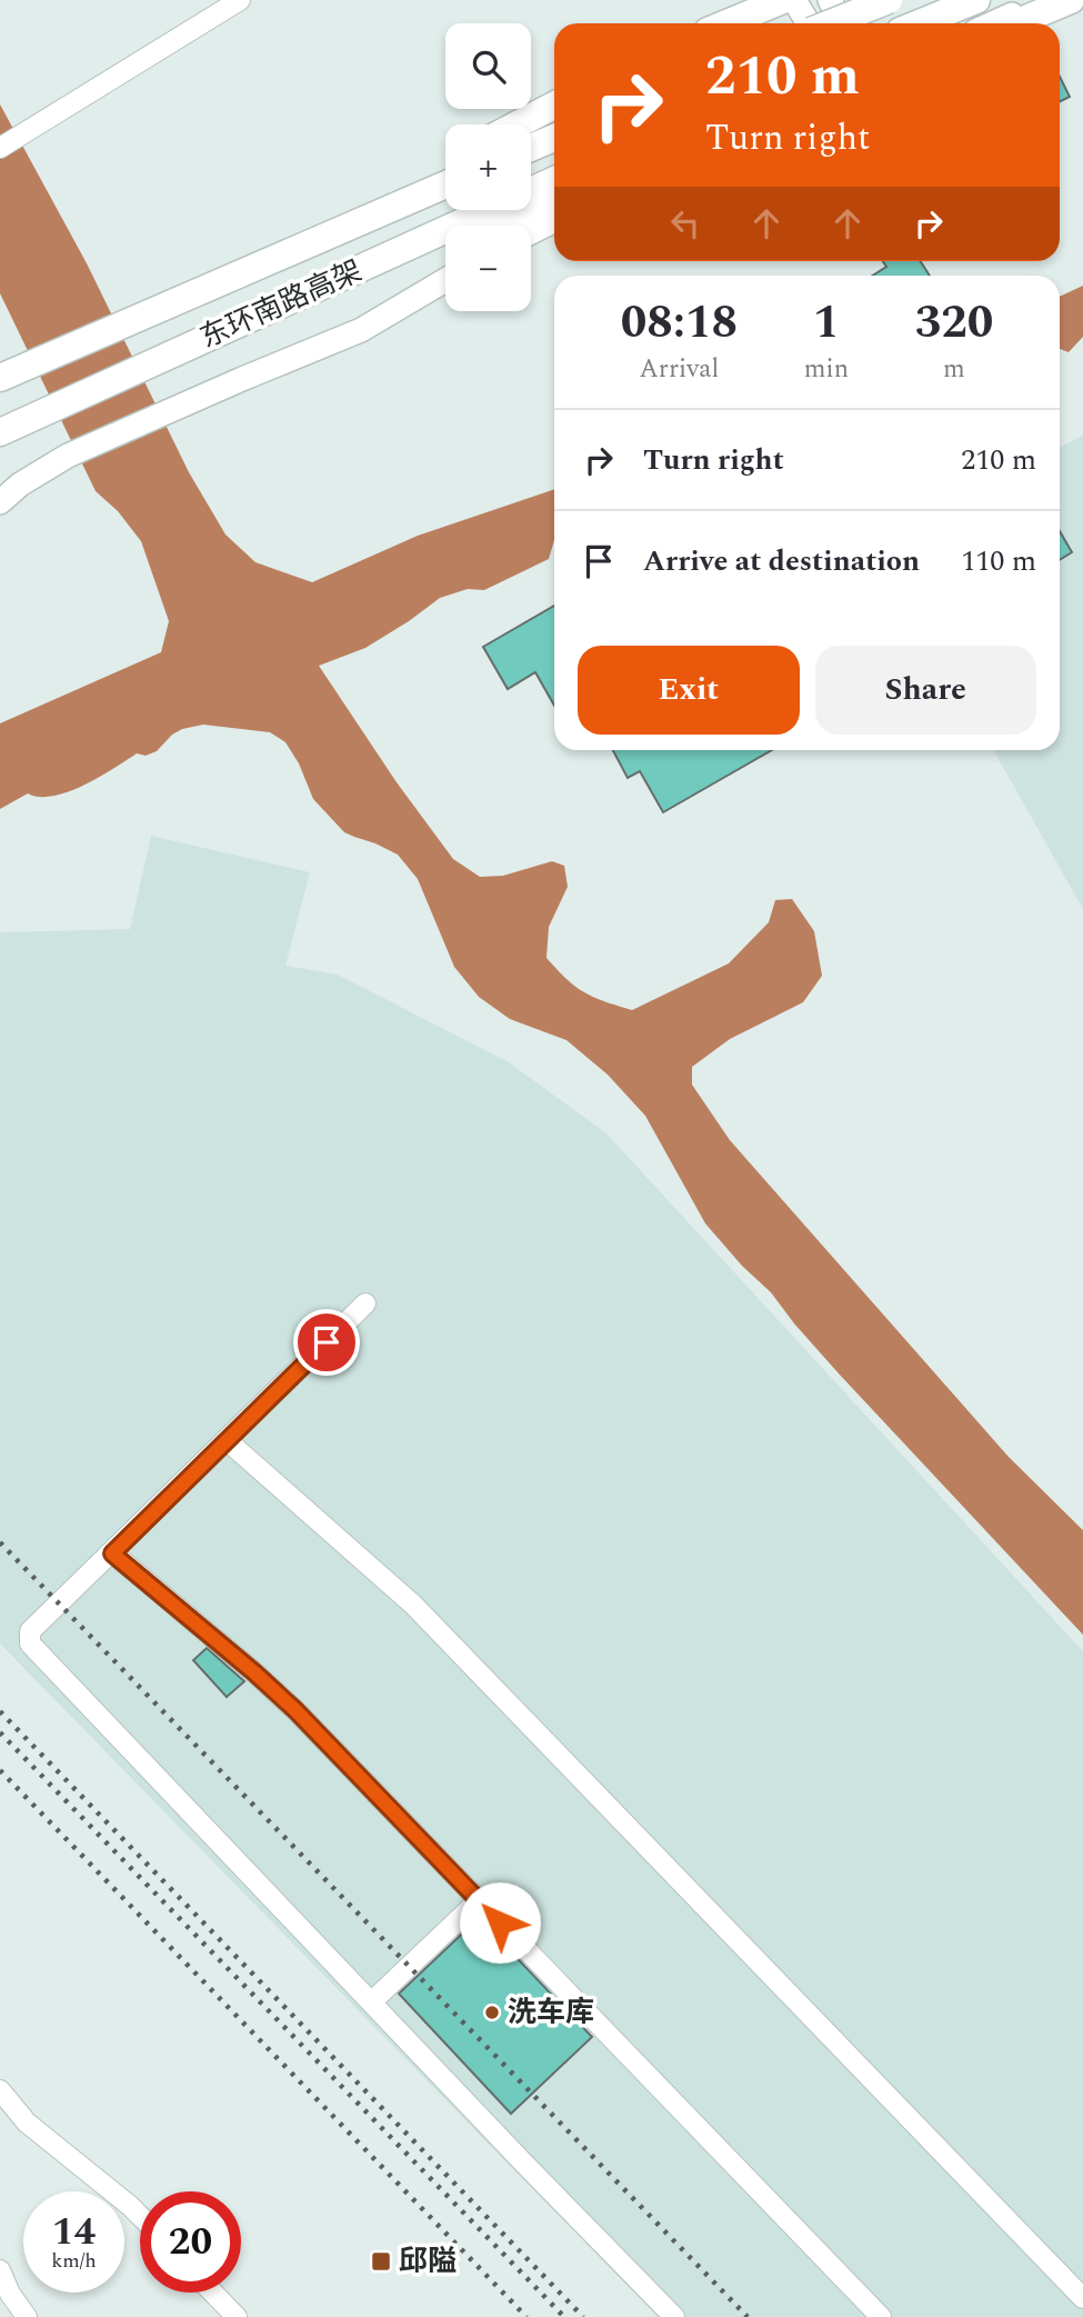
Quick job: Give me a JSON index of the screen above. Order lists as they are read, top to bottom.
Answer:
{
  "streets": {
    "highway": ["东环南路高架"]
  },
  "places": {
    "other": ["洗车库"],
    "transit": ["邱隘"]
  },
  "page": {
    "map_buttons": ["+", "−"],
    "turn": ["210 m", "Turn right"],
    "eta": [
      "08:18",
      "Arrival",
      "1",
      "min",
      "320",
      "m"
    ],
    "list": [
      {
        "name": "Turn right",
        "value": "210 m"
      },
      {
        "name": "Arrive at destination",
        "value": "110 m"
      }
    ],
    "buttons": ["Exit", "Share"],
    "speed": "14 km/h",
    "limit": "20"
  }
}
